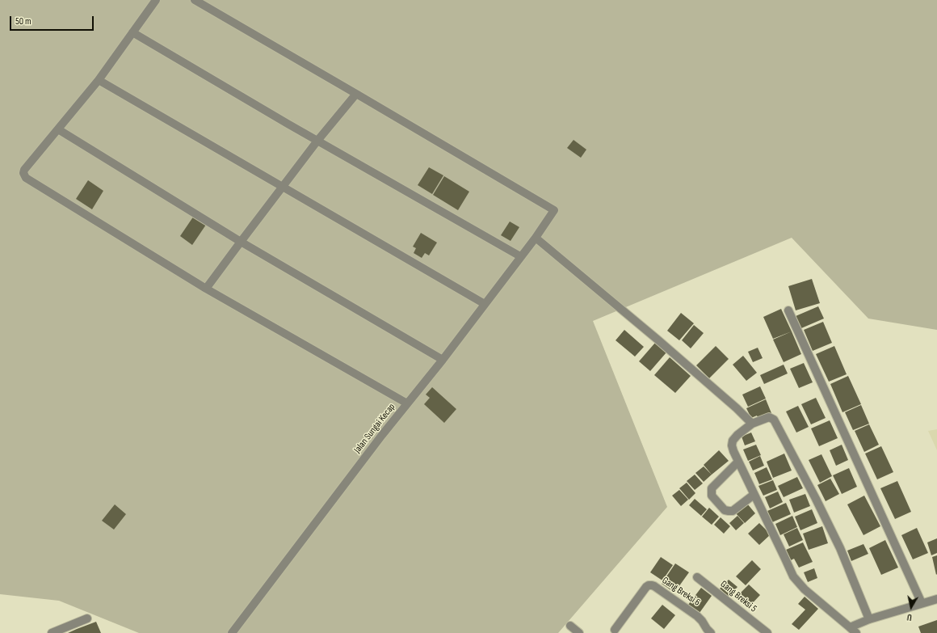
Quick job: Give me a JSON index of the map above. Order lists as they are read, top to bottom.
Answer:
{
  "streets": {
    "street": ["Jalan Sungai Kecap", "Gang Breksi 6", "Gang Breksi 5"]
  },
  "scale_bar": "50 m",
  "north": "bottom"
}
